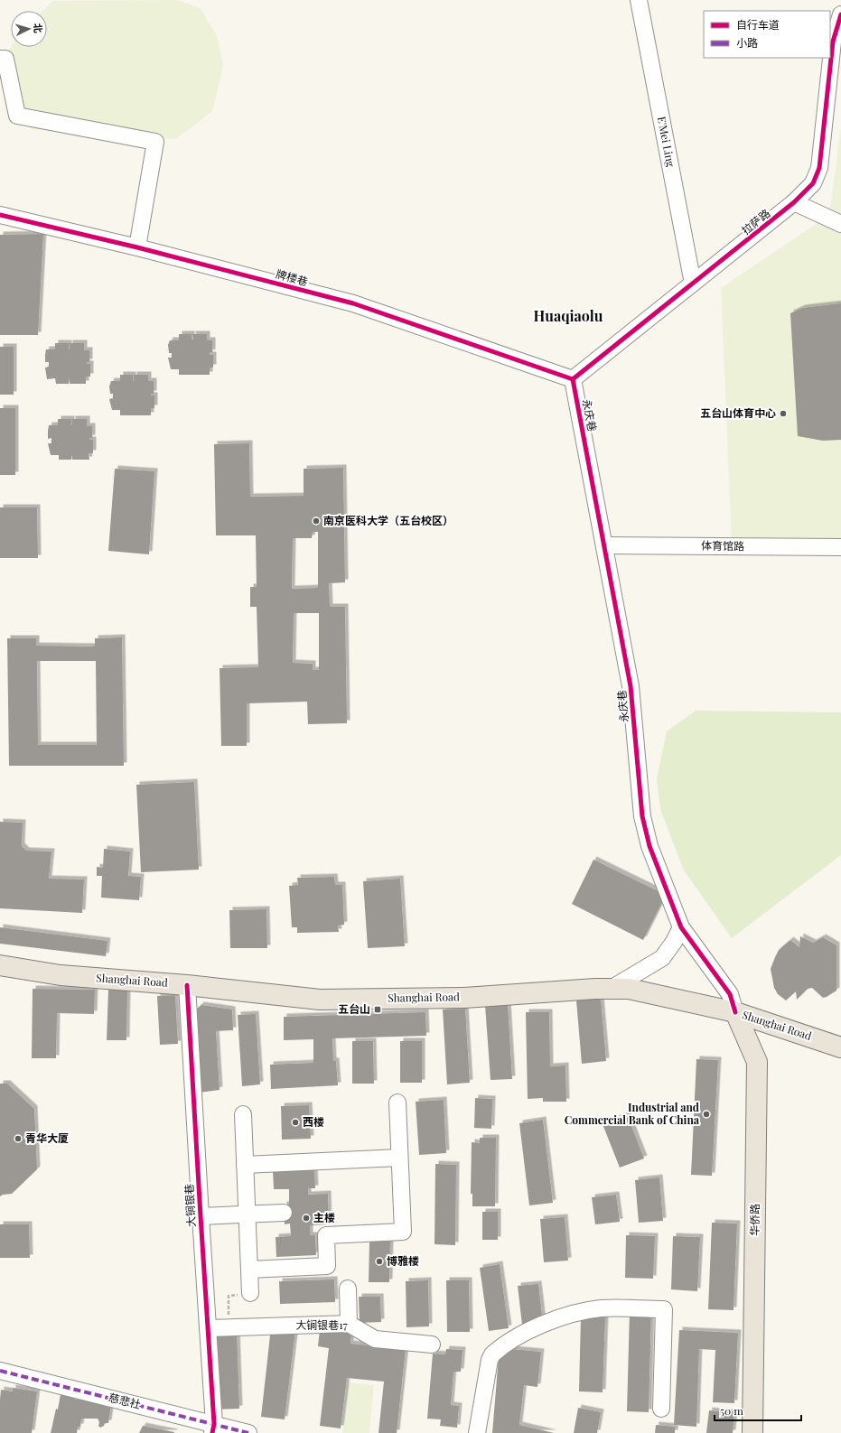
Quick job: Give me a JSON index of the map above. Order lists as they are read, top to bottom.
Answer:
{
  "streets": {
    "main road": ["Shanghai Road", "华侨路"],
    "street": [
      "E'Mei Ling",
      "拉萨路",
      "牌楼巷",
      "永庆巷",
      "体育馆路",
      "大锏银巷",
      "大锏银巷17",
      "慈悲社"
    ]
  },
  "crossings": [
    ["E'Mei Ling", "拉萨路"],
    ["拉萨路", "牌楼巷"],
    ["拉萨路", "永庆巷"],
    ["牌楼巷", "永庆巷"],
    ["永庆巷", "体育馆路"],
    ["永庆巷", "Shanghai Road"],
    ["永庆巷", "华侨路"],
    ["Shanghai Road", "大锏银巷"],
    ["Shanghai Road", "华侨路"],
    ["大锏银巷", "大锏银巷17"],
    ["大锏银巷", "慈悲社"]
  ],
  "districts": ["Huaqiaolu"],
  "places": {
    "other": [
      "五台山体育中心",
      "南京医科大学（五台校区）",
      "Industrial and Commercial Bank of China",
      "西楼",
      "青华大厦",
      "主楼",
      "博雅楼"
    ],
    "transit": ["五台山"]
  },
  "legend": ["自行车道", "小路"],
  "scale_bar": "50 m",
  "north": "right"
}
